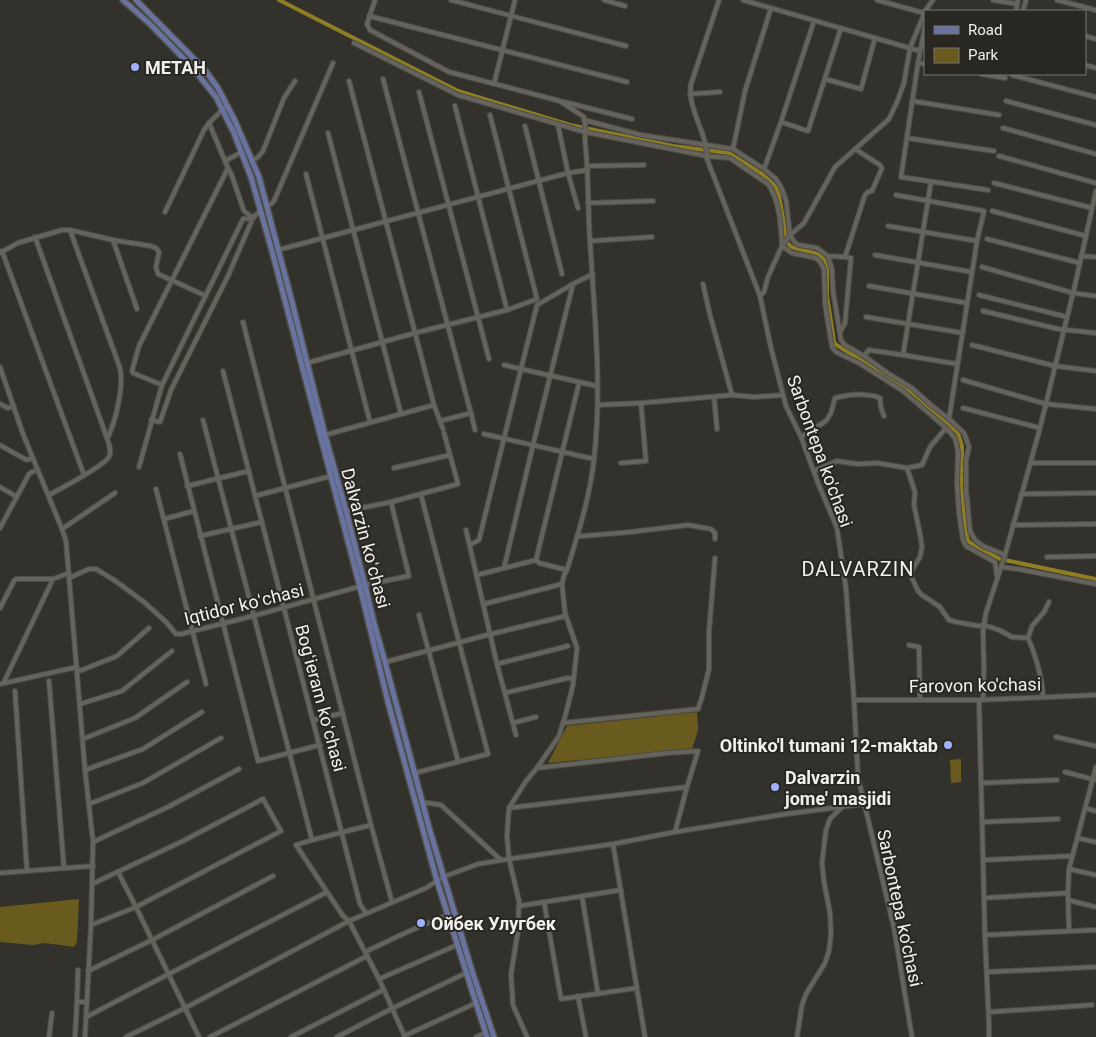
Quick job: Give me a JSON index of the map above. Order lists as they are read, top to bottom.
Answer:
{
  "streets": {
    "main road": ["Dalvarzin koʻchasi"],
    "street": [
      "Sarbontepa ko'chasi",
      "Iqtidor koʻchasi",
      "Farovon ko'chasi",
      "Bogʻieram koʻchasi"
    ]
  },
  "crossings": [
    ["Sarbontepa ko'chasi", "Farovon ko'chasi"],
    ["Dalvarzin koʻchasi", "Iqtidor koʻchasi"],
    ["Iqtidor koʻchasi", "Bogʻieram koʻchasi"]
  ],
  "districts": ["DALVARZIN"],
  "places": [
    "МЕТАН",
    "Oltinko'l tumani 12-maktab",
    "Dalvarzin jome' masjidi",
    "Ойбек Улугбек"
  ],
  "legend": ["Road", "Park"]
}
